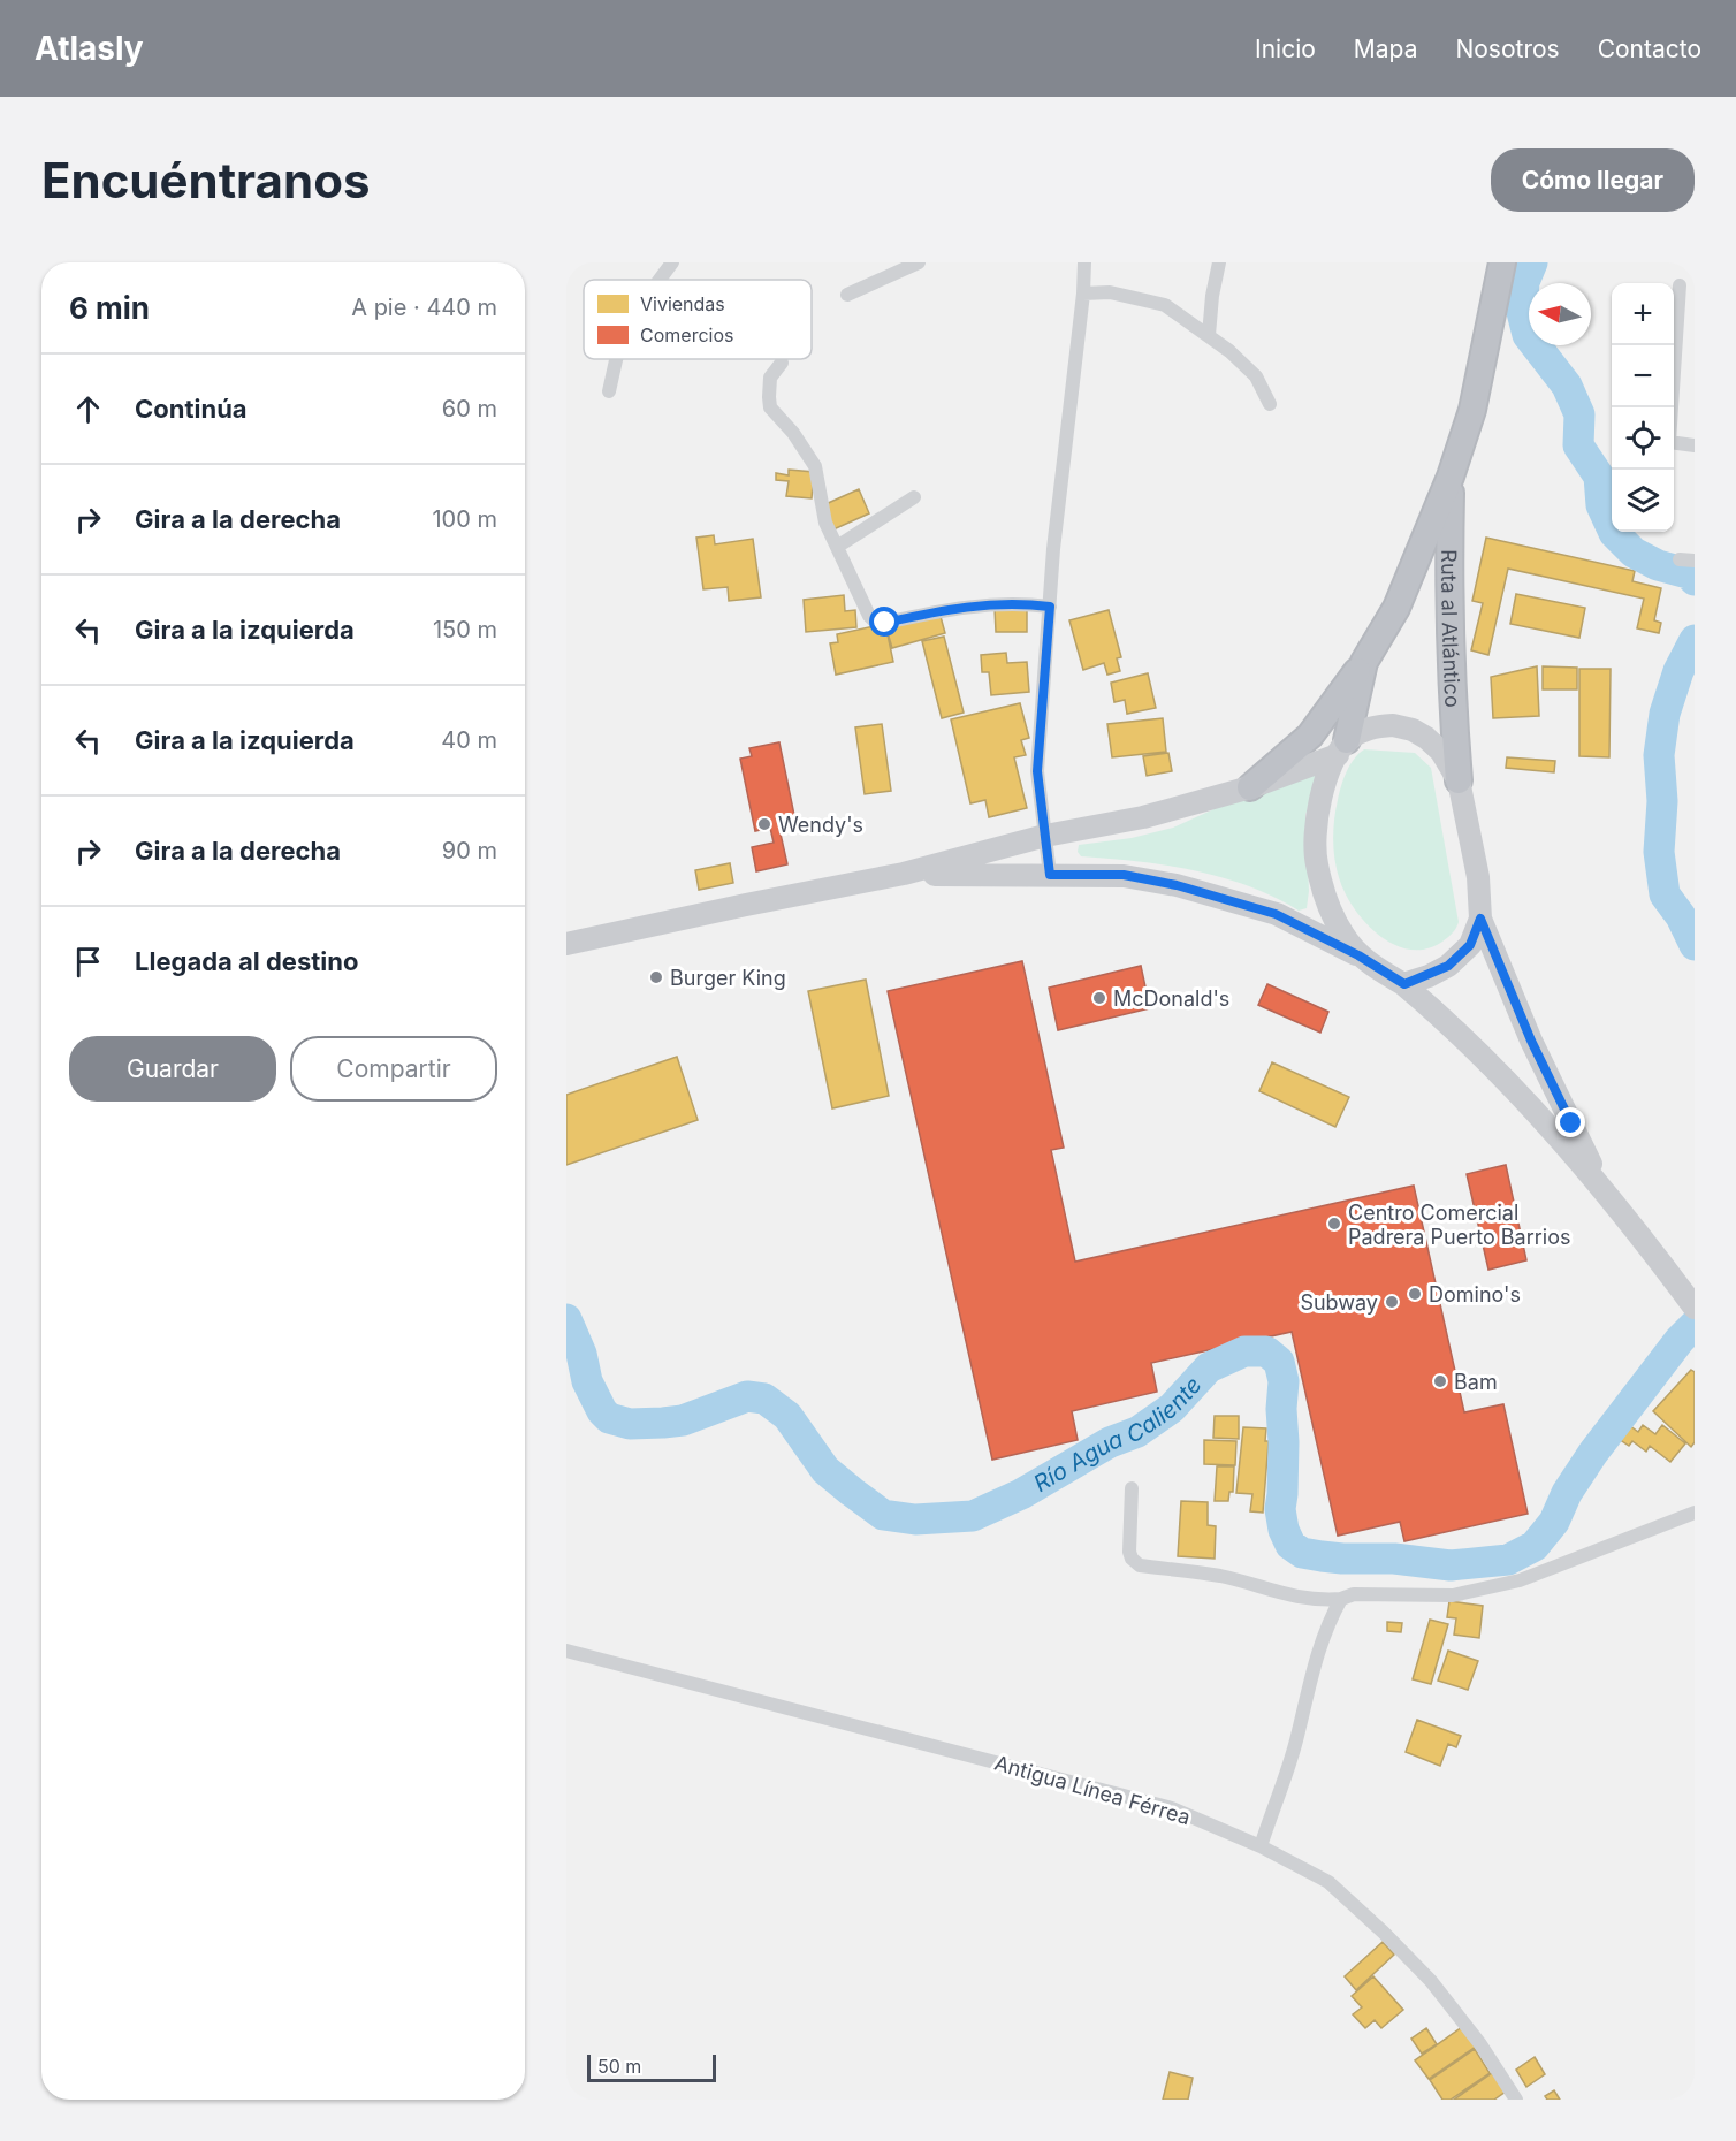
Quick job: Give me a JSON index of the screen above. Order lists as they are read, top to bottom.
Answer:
{
  "streets": {
    "highway": ["Ruta al Atlántico"],
    "street": ["Antigua Línea Férrea"]
  },
  "water": ["Río Agua Caliente"],
  "places": [
    "Wendy's",
    "Burger King",
    "McDonald's",
    "Centro Comercial Padrera Puerto Barrios",
    "Domino's",
    "Subway",
    "Bam"
  ],
  "legend": ["Viviendas", "Comercios"],
  "scale_bar": "50 m",
  "north": "left",
  "page": {
    "header": "Atlasly",
    "nav": [
      "Inicio",
      "Mapa",
      "Nosotros",
      "Contacto"
    ],
    "buttons": [
      "Cómo llegar",
      ["Guardar", "Compartir"]
    ],
    "title": "Encuéntranos",
    "heading": ["6 min", "A pie · 440 m"],
    "map_buttons": ["+", "−"],
    "list": [
      ["Continúa", "60 m"],
      ["Gira a la derecha", "100 m"],
      ["Gira a la izquierda", "150 m"],
      ["Gira a la izquierda", "40 m"],
      ["Gira a la derecha", "90 m"],
      "Llegada al destino"
    ],
    "scale": "50 m"
  }
}
